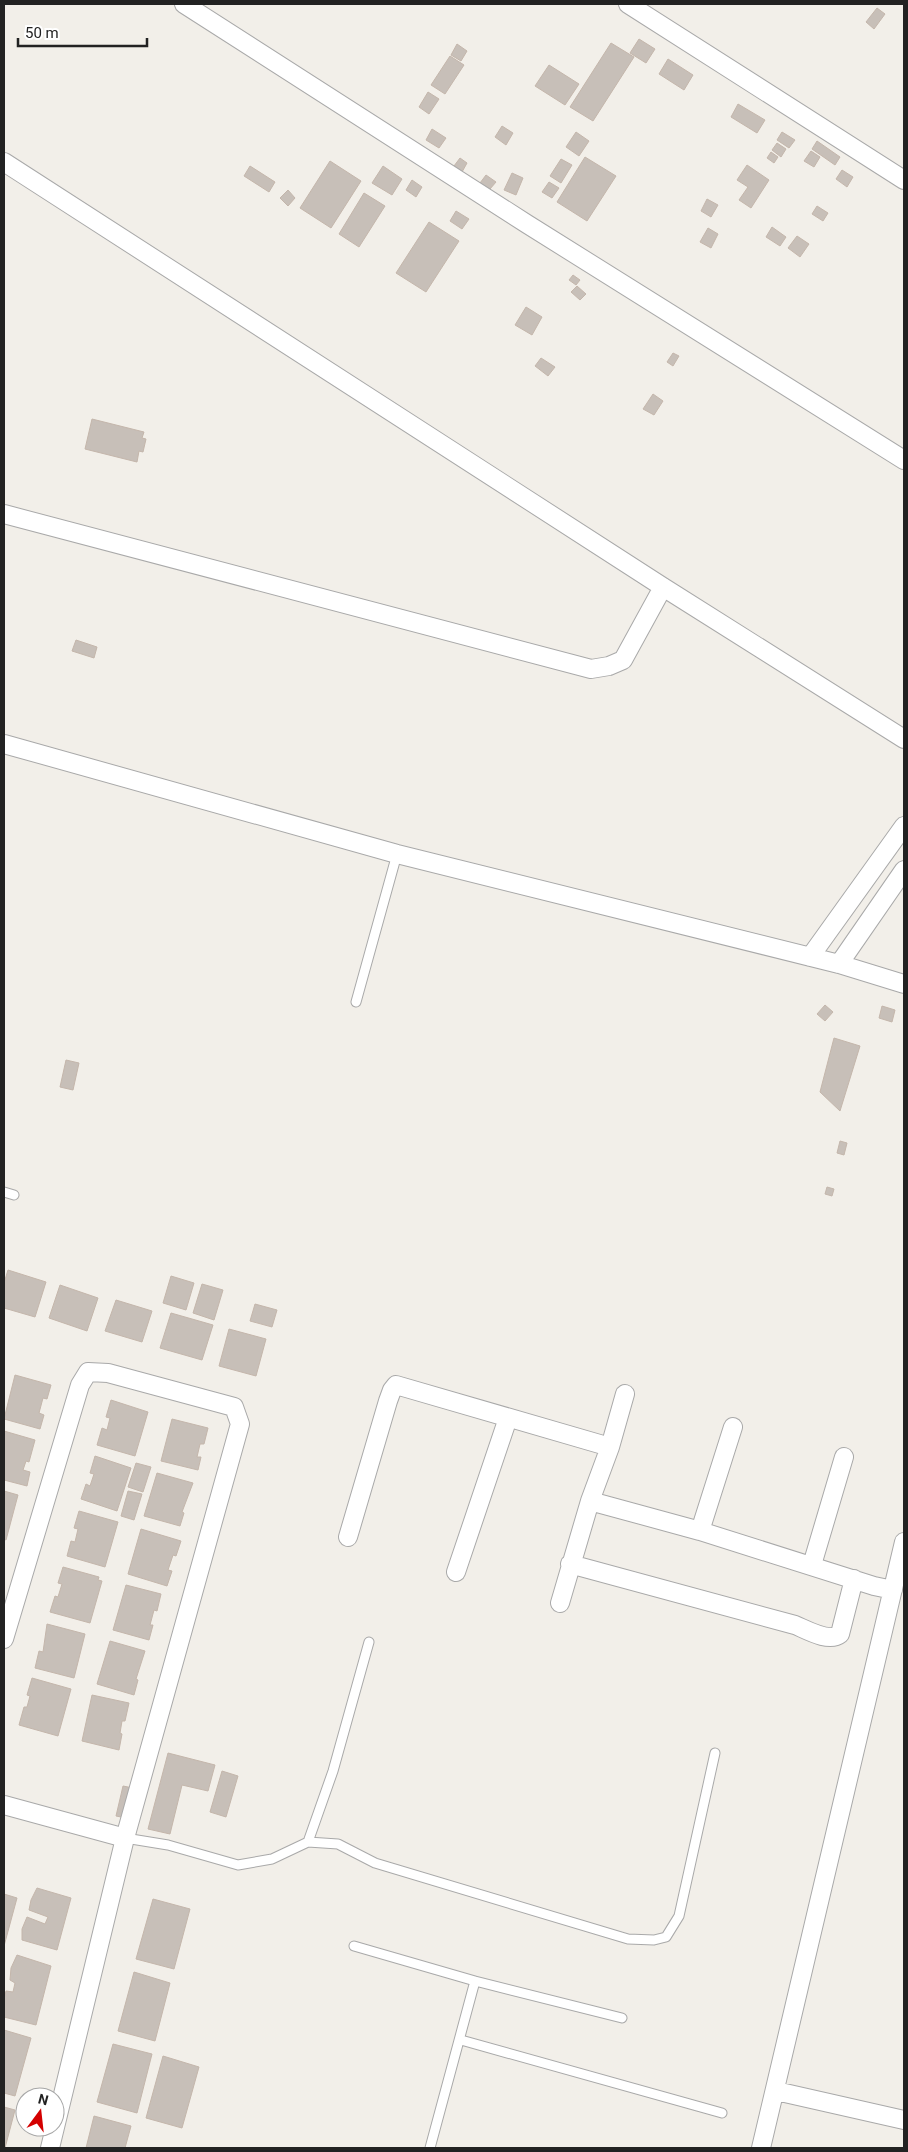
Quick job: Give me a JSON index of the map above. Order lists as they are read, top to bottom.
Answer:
{
  "scale_bar": "50 m",
  "north": "top"
}
